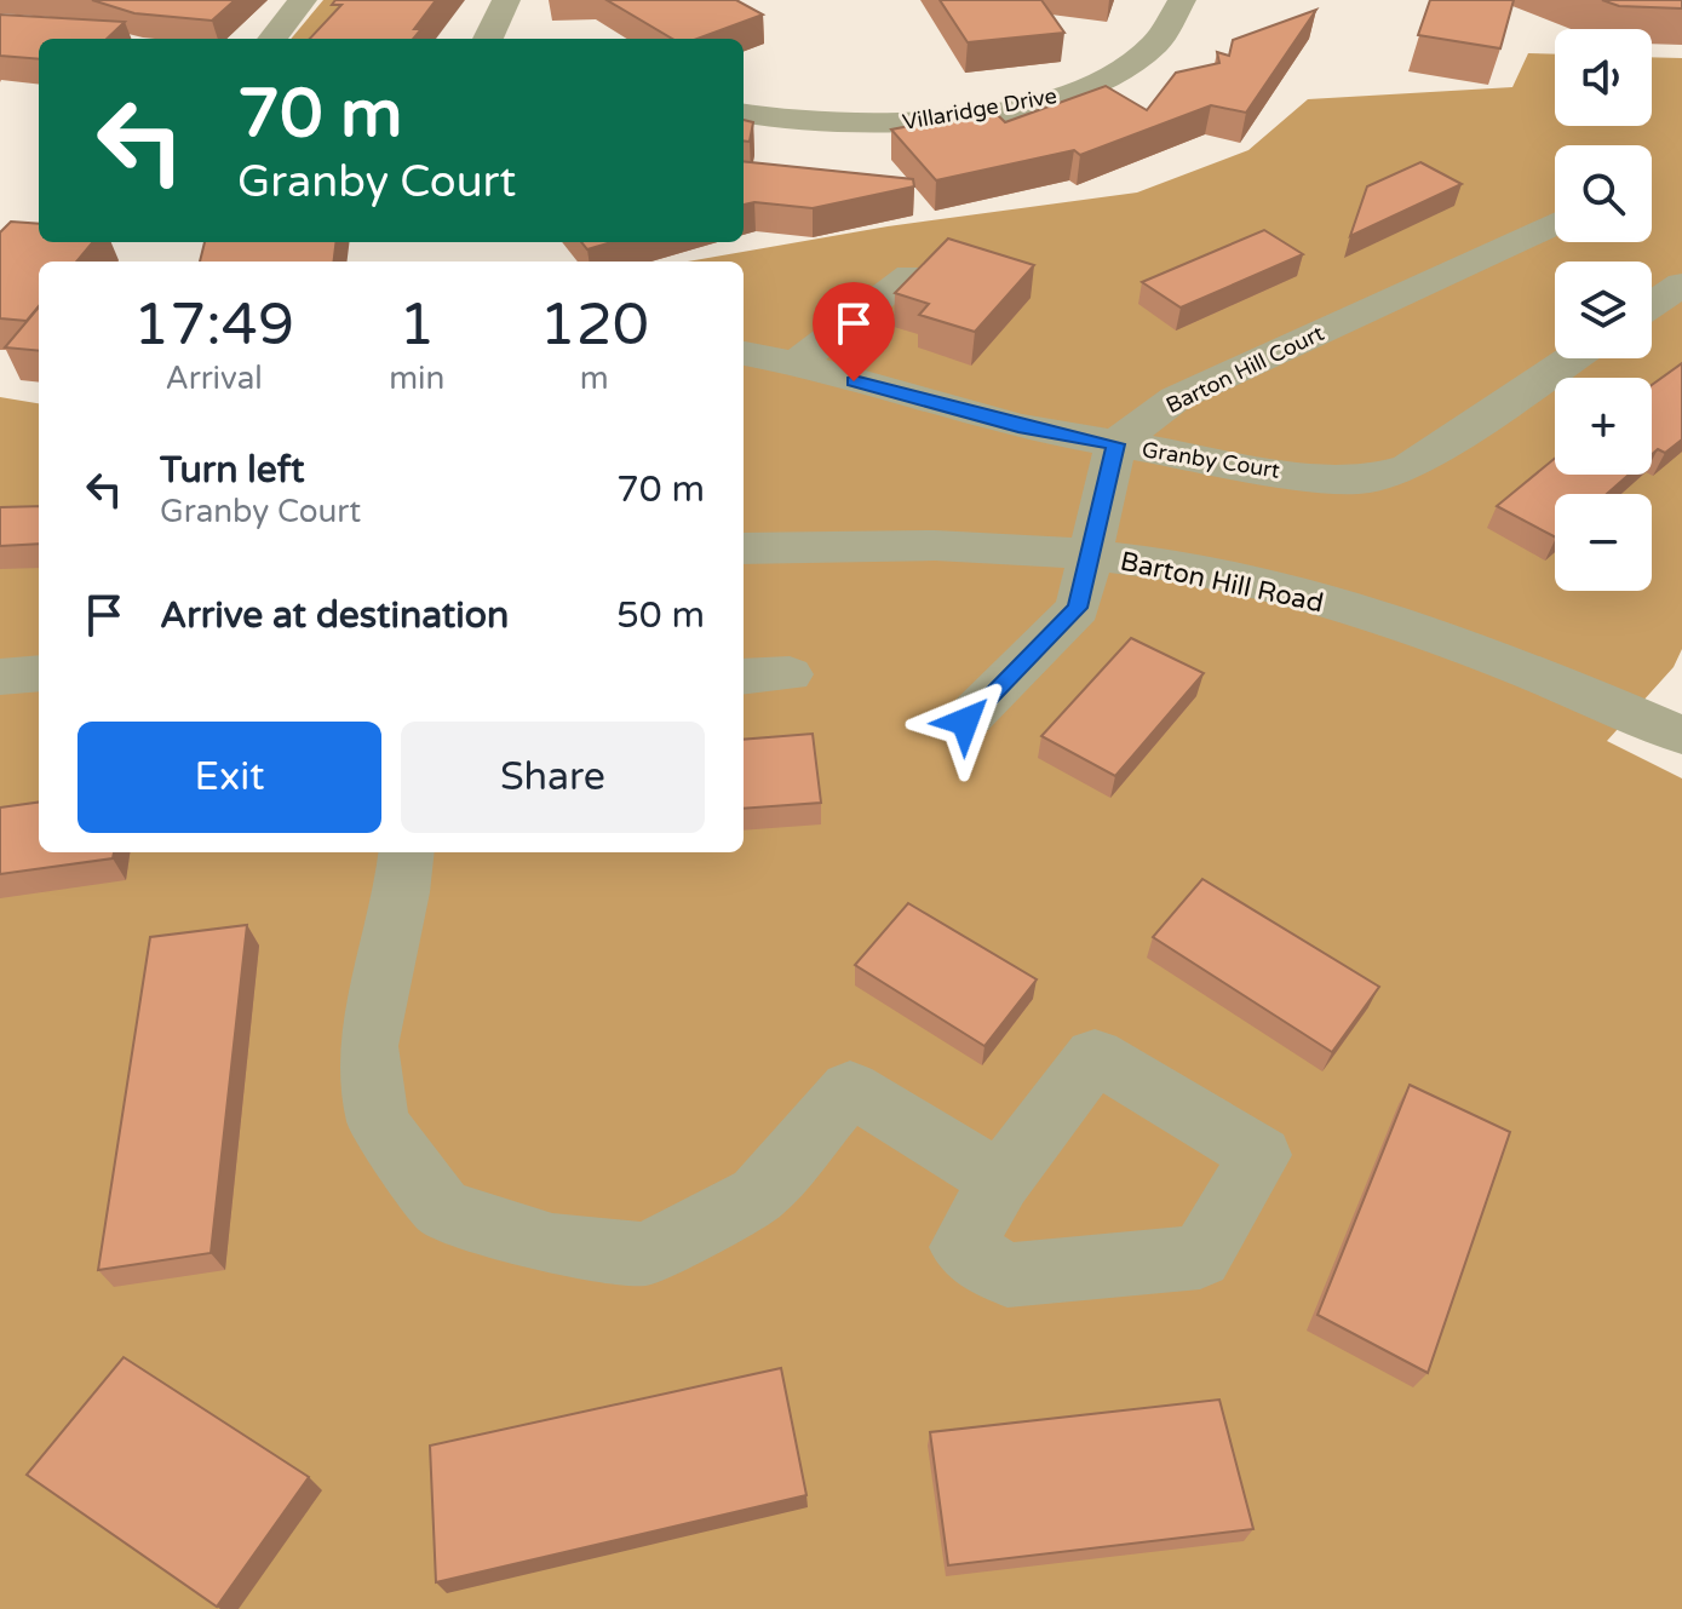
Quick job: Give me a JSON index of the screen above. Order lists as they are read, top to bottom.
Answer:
{
  "streets": {
    "street": [
      "Villaridge Drive",
      "Barton Hill Court",
      "Granby Court",
      "Barton Hill Road"
    ]
  },
  "crossings": [
    ["Barton Hill Court", "Granby Court"]
  ],
  "page": {
    "map_buttons": ["+", "−"],
    "turn": ["70 m", "Granby Court"],
    "eta": [
      "17:49",
      "Arrival",
      "1",
      "min",
      "120",
      "m"
    ],
    "list": [
      {
        "name": "Turn left",
        "note": "Granby Court",
        "value": "70 m"
      },
      {
        "name": "Arrive at destination",
        "value": "50 m"
      }
    ],
    "buttons": ["Exit", "Share"]
  }
}
